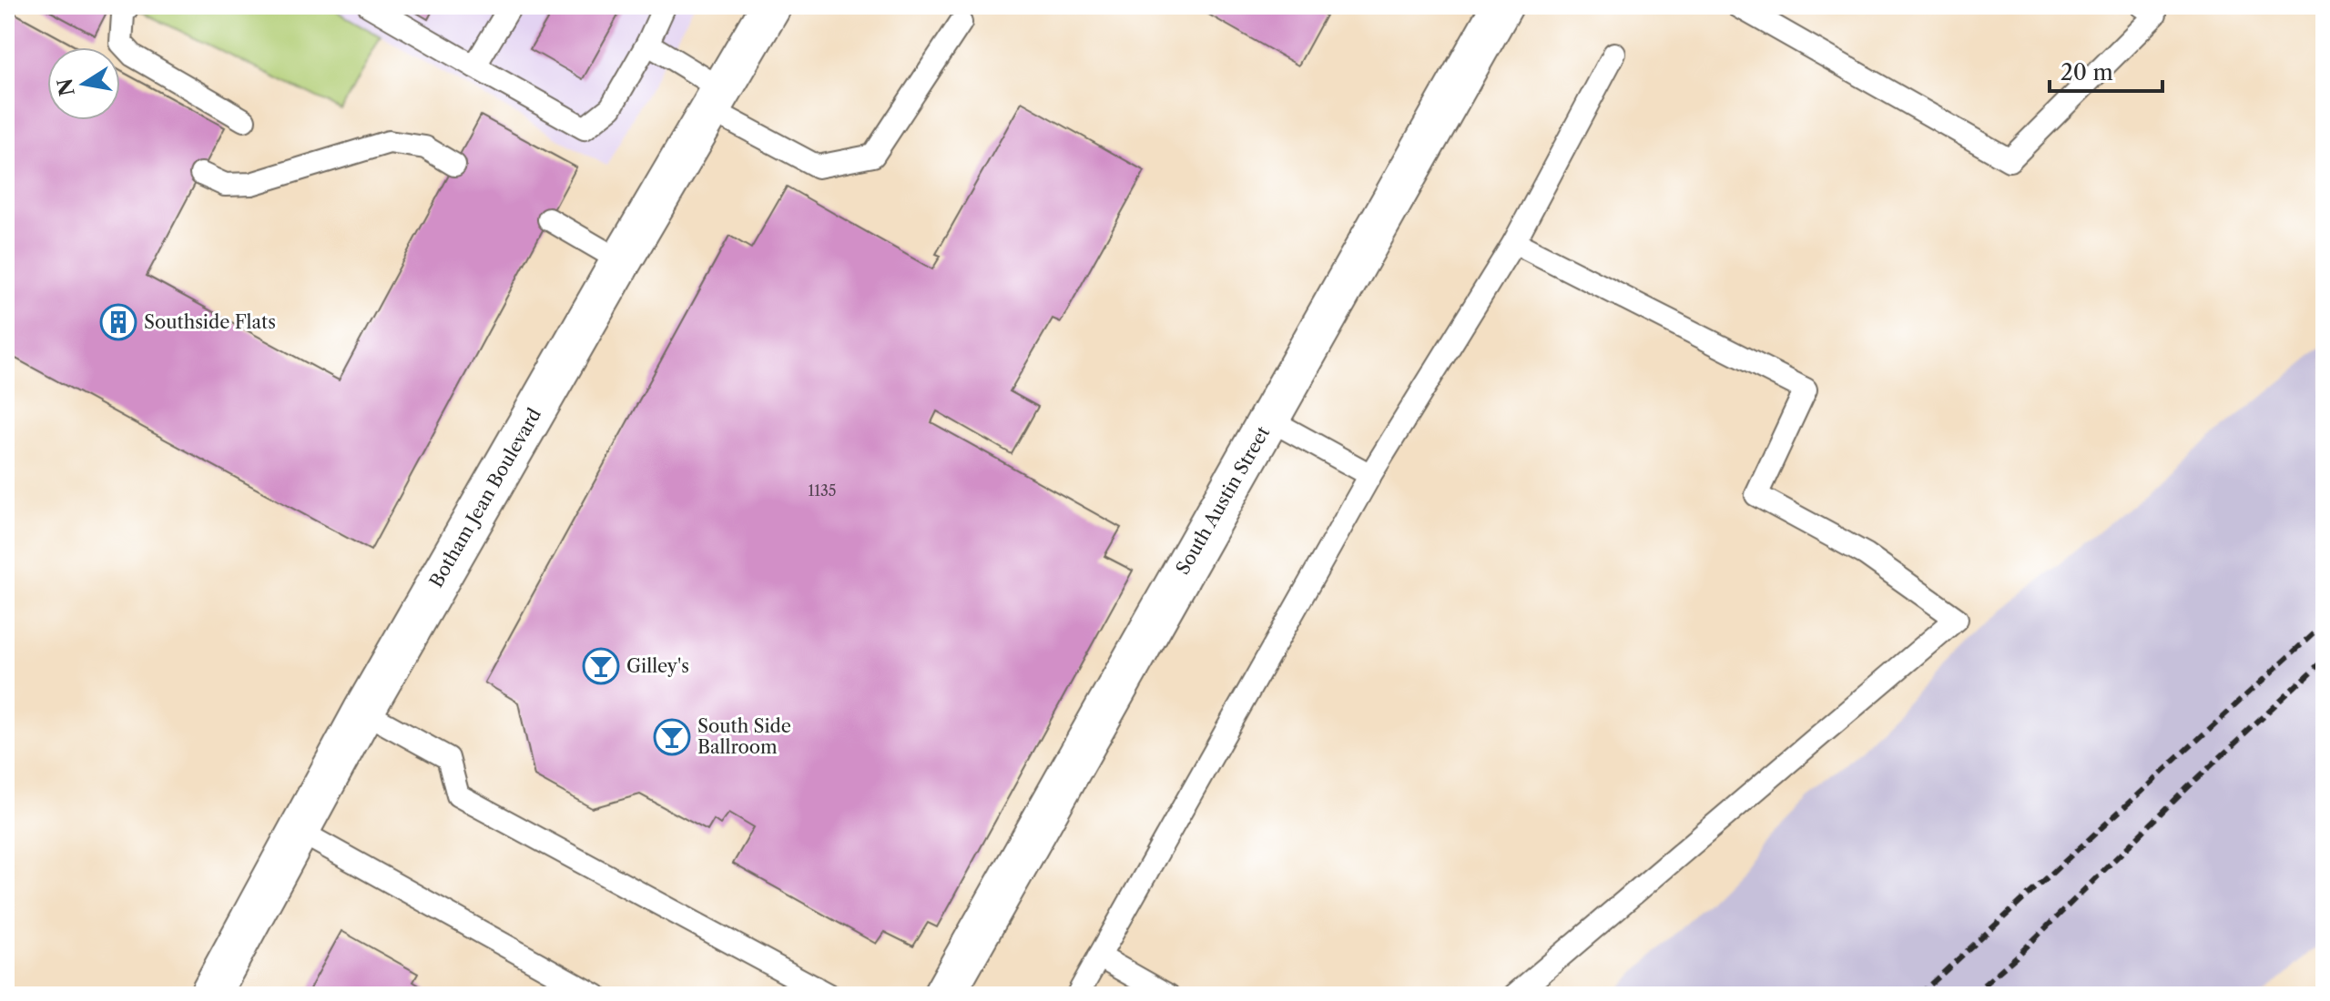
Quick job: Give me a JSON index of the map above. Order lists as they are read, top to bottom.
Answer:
{
  "streets": {
    "street": ["Botham Jean Boulevard", "South Austin Street"]
  },
  "places": {
    "building": ["Southside Flats"],
    "bar": ["Gilley's", "South Side Ballroom"]
  },
  "house_numbers": ["1135"],
  "scale_bar": "20 m",
  "north": "left"
}
